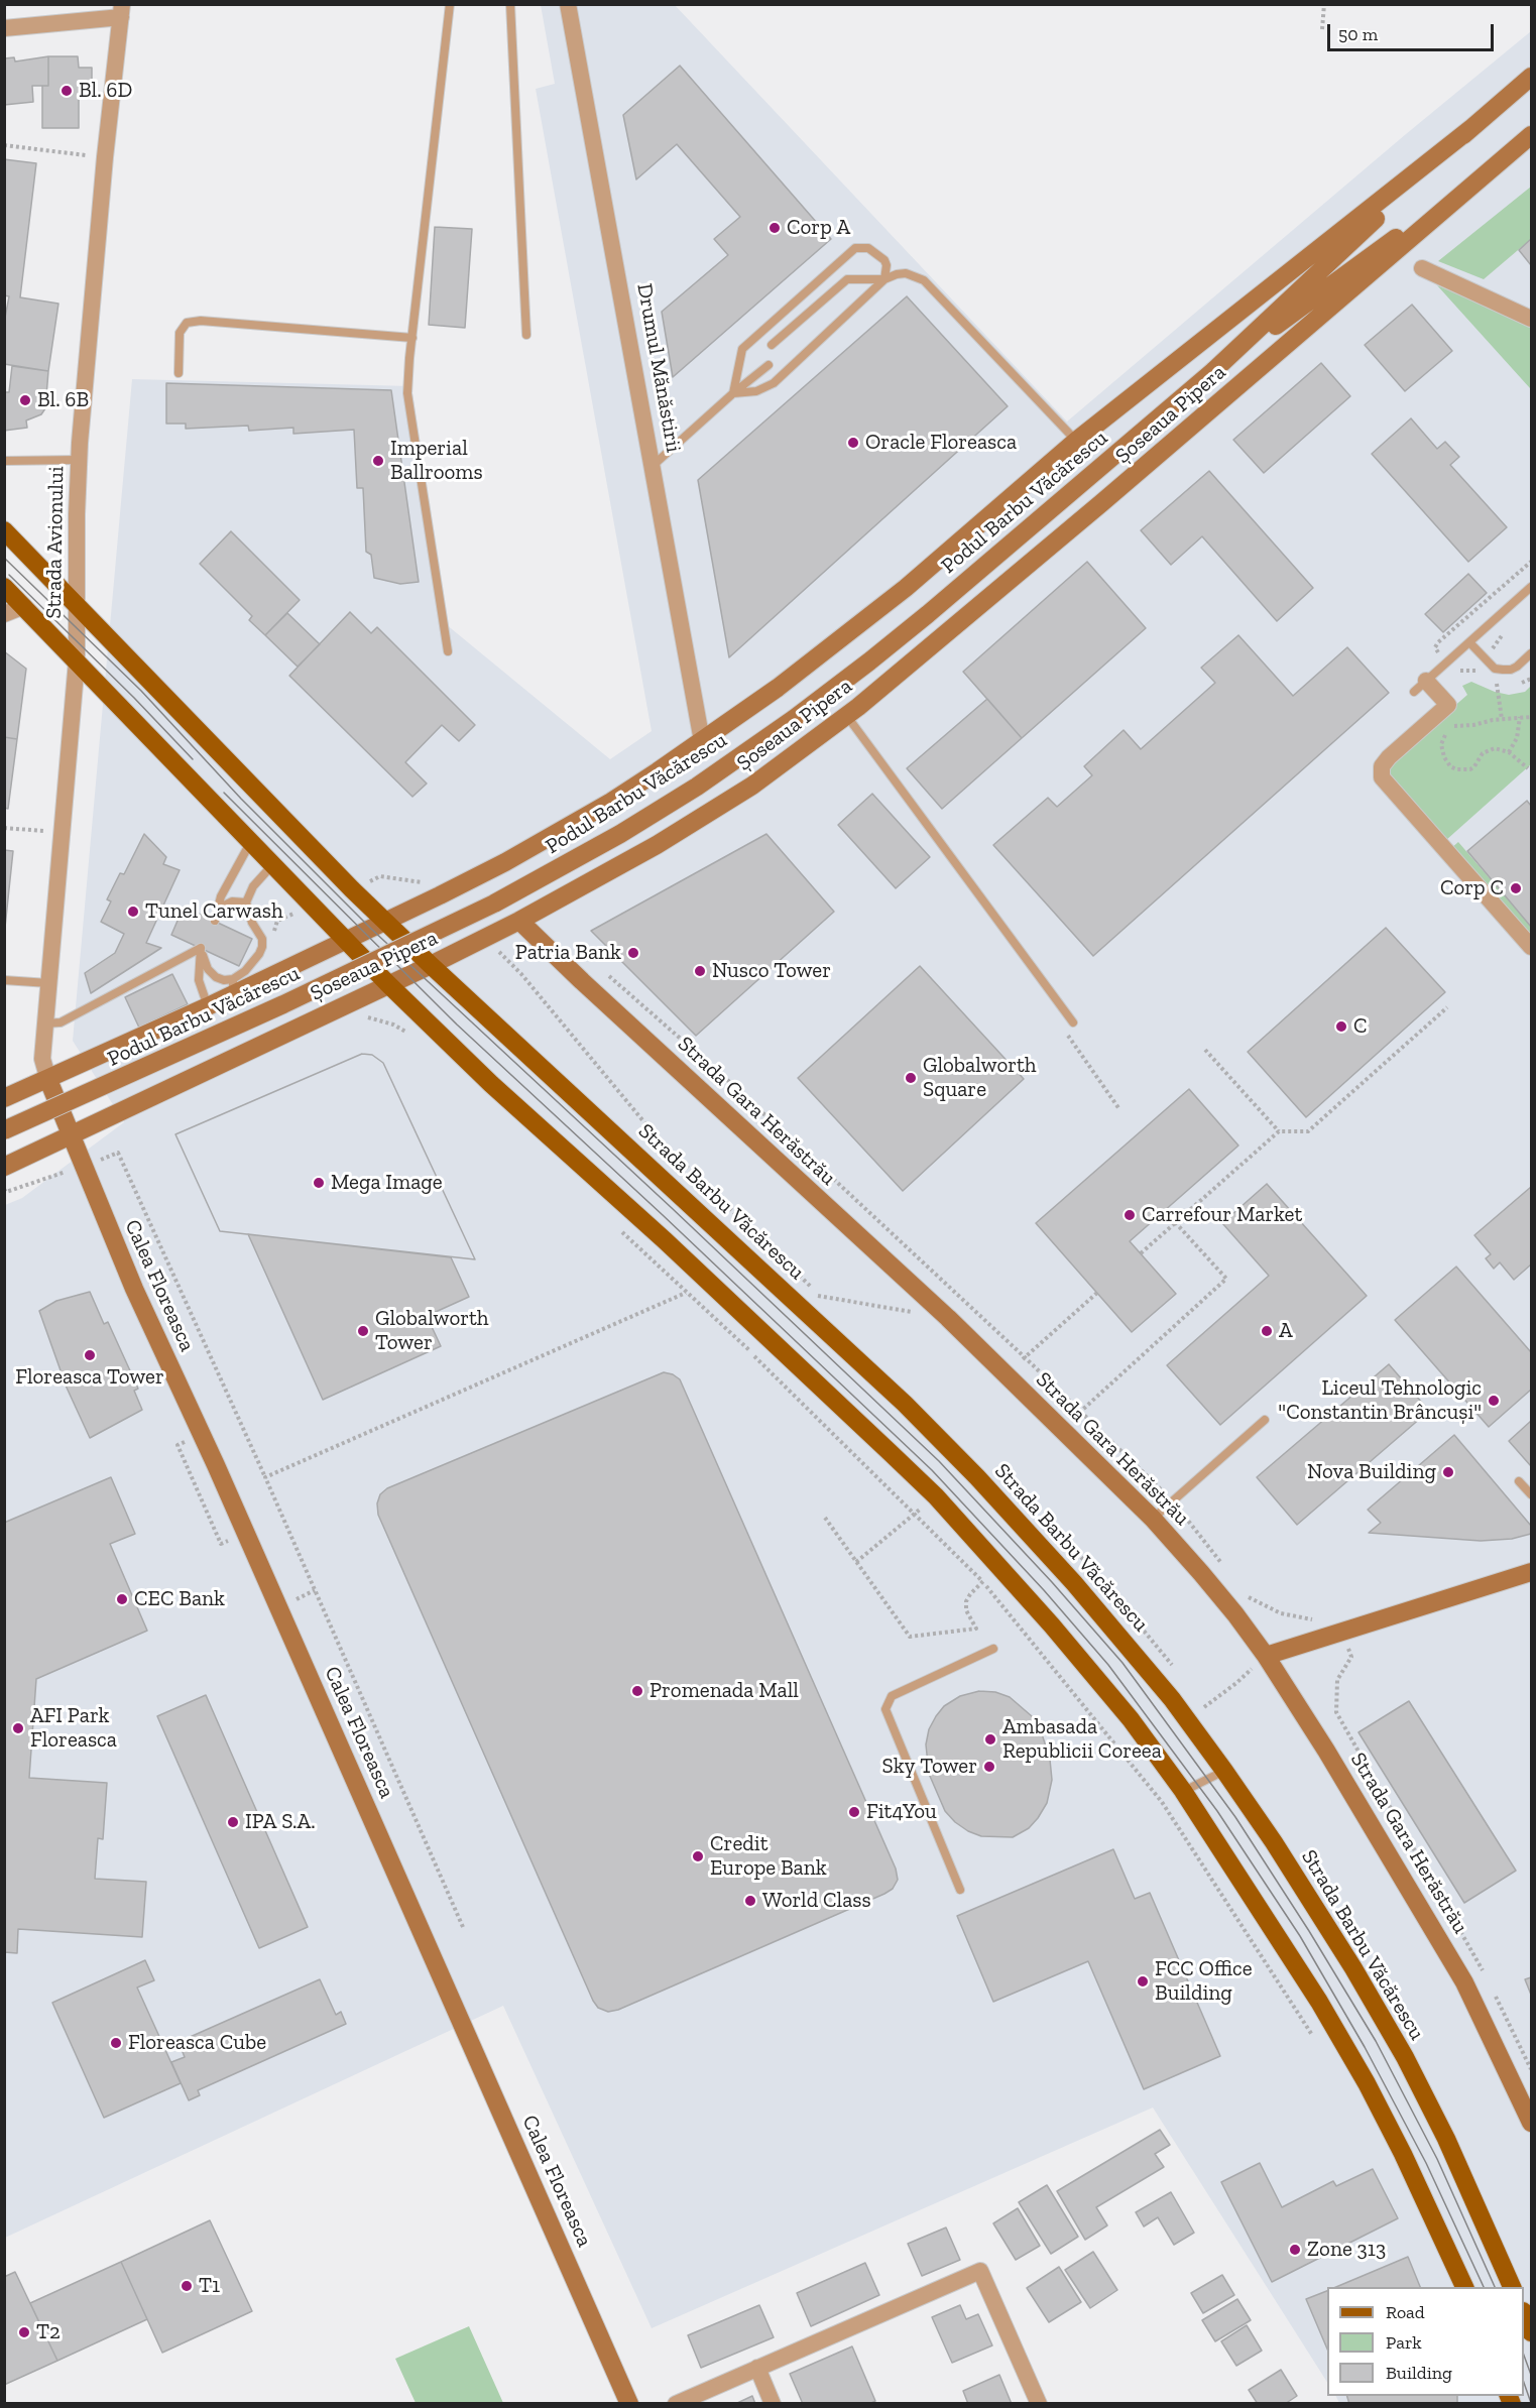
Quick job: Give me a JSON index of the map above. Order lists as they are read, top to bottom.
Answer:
{
  "streets": {
    "main road": [
      "Șoseaua Pipera",
      "Podul Barbu Văcărescu",
      "Strada Gara Herăstrău",
      "Strada Barbu Văcărescu",
      "Calea Floreasca"
    ],
    "street": ["Drumul Mănăstirii", "Strada Avionului"]
  },
  "crossings": [
    ["Drumul Mănăstirii", "Șoseaua Pipera"],
    ["Șoseaua Pipera", "Podul Barbu Văcărescu"],
    ["Șoseaua Pipera", "Strada Avionului"],
    ["Șoseaua Pipera", "Strada Gara Herăstrău"],
    ["Șoseaua Pipera", "Strada Barbu Văcărescu"],
    ["Șoseaua Pipera", "Calea Floreasca"],
    ["Strada Avionului", "Strada Barbu Văcărescu"],
    ["Strada Avionului", "Calea Floreasca"]
  ],
  "places": [
    "Bl. 6D",
    "Corp A",
    "Bl. 6B",
    "Oracle Floreasca",
    "Imperial Ballrooms",
    "Corp C",
    "Tunel Carwash",
    "Patria Bank",
    "Nusco Tower",
    "C",
    "Globalworth Square",
    "Mega Image",
    "Carrefour Market",
    "Globalworth Tower",
    "A",
    "Floreasca Tower",
    "Liceul Tehnologic \"Constantin Brâncuși\"",
    "Nova Building",
    "CEC Bank",
    "Promenada Mall",
    "AFI Park Floreasca",
    "Ambasada Republicii Coreea",
    "Sky Tower",
    "Fit4You",
    "IPA S.A.",
    "Credit Europe Bank",
    "World Class",
    "FCC Office Building",
    "Floreasca Cube",
    "Zone 313",
    "T1",
    "T2"
  ],
  "legend": ["Road", "Park", "Building"],
  "scale_bar": "50 m"
}
